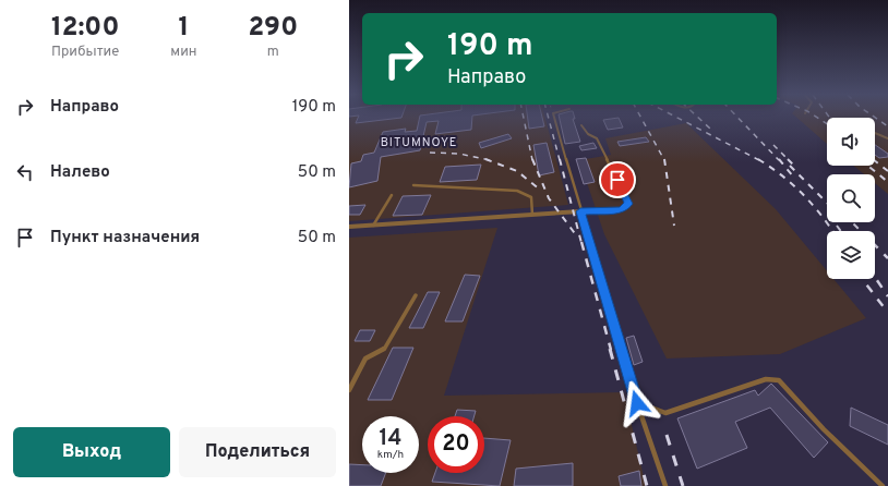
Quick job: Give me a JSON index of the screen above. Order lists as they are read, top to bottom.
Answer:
{
  "districts": ["BITUMNOYE"],
  "page": {
    "eta": [
      "12:00",
      "Прибытие",
      "1",
      "мин",
      "290",
      "m"
    ],
    "turn": ["190 m", "Направо"],
    "list": [
      {
        "name": "Направо",
        "value": "190 m"
      },
      {
        "name": "Налево",
        "value": "50 m"
      },
      {
        "name": "Пункт назначения",
        "value": "50 m"
      }
    ],
    "speed": "14 km/h",
    "limit": "20",
    "buttons": ["Выход", "Поделиться"]
  }
}
